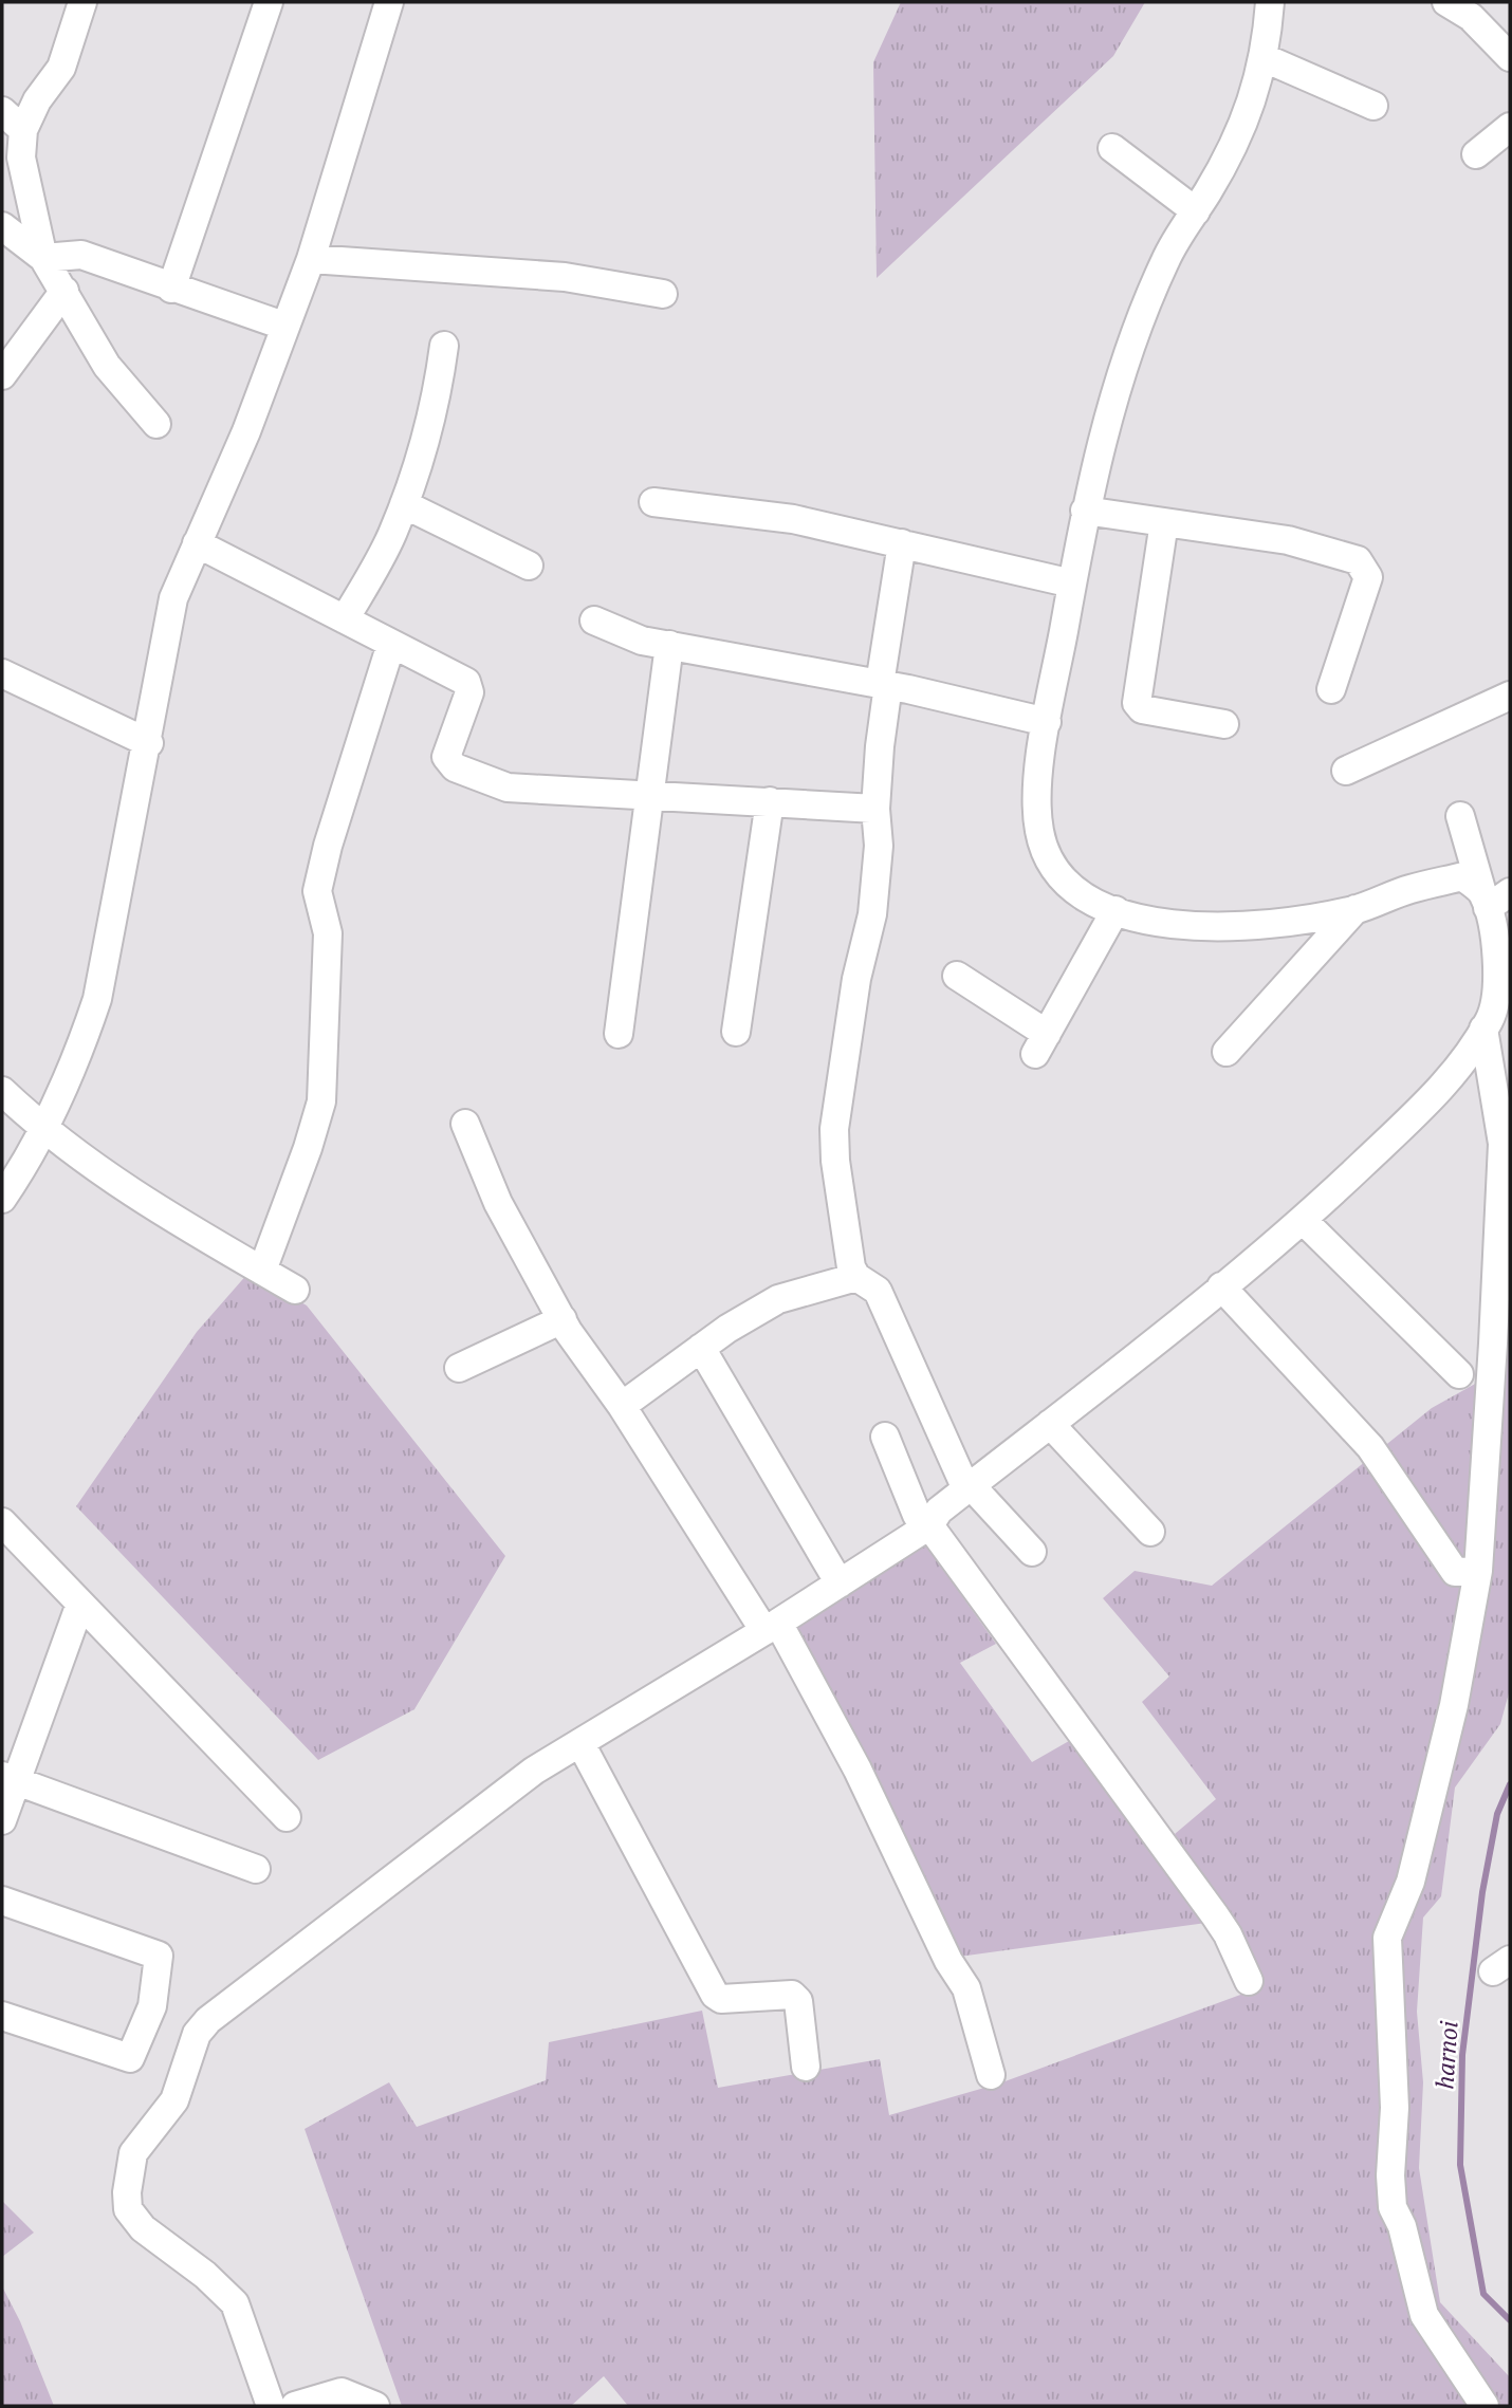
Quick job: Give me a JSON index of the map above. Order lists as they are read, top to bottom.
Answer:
{
  "water": ["harnoi"]
}
